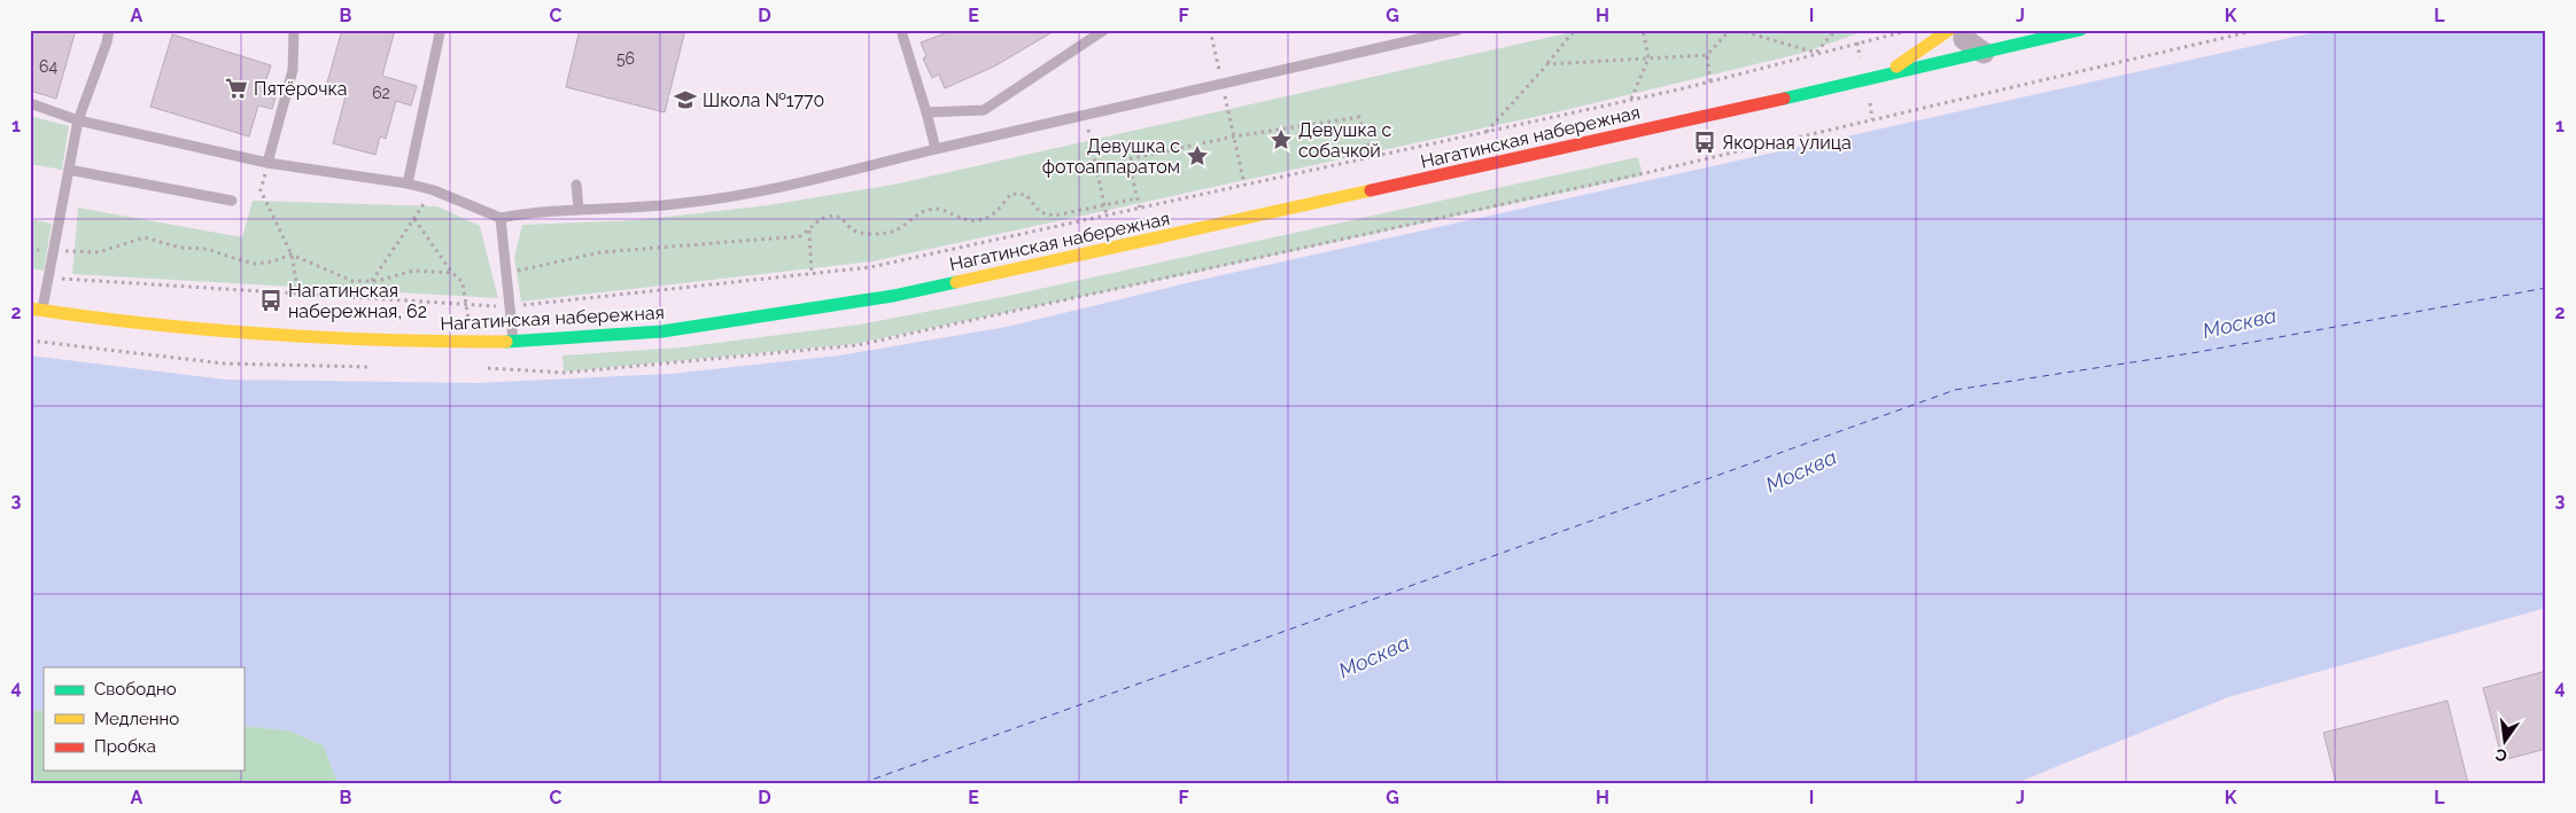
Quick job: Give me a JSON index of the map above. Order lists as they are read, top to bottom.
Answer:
{
  "streets": {
    "street": ["Нагатинская набережная"]
  },
  "water": ["Москва"],
  "places": {
    "supermarket": ["Пятёрочка"],
    "school or university": ["Школа №1770"],
    "place": ["Девушка с собачкой", "Девушка с фотоаппаратом"],
    "bus stop": ["Якорная улица", "Нагатинская набережная, 62"]
  },
  "house_numbers": ["56", "64", "62"],
  "legend": ["Свободно", "Медленно", "Пробка"],
  "north": "bottom",
  "grid": {
    "columns": [
      "A",
      "B",
      "C",
      "D",
      "E",
      "F",
      "G",
      "H",
      "I",
      "J",
      "K",
      "L"
    ],
    "rows": [
      "1",
      "2",
      "3",
      "4"
    ]
  }
}
